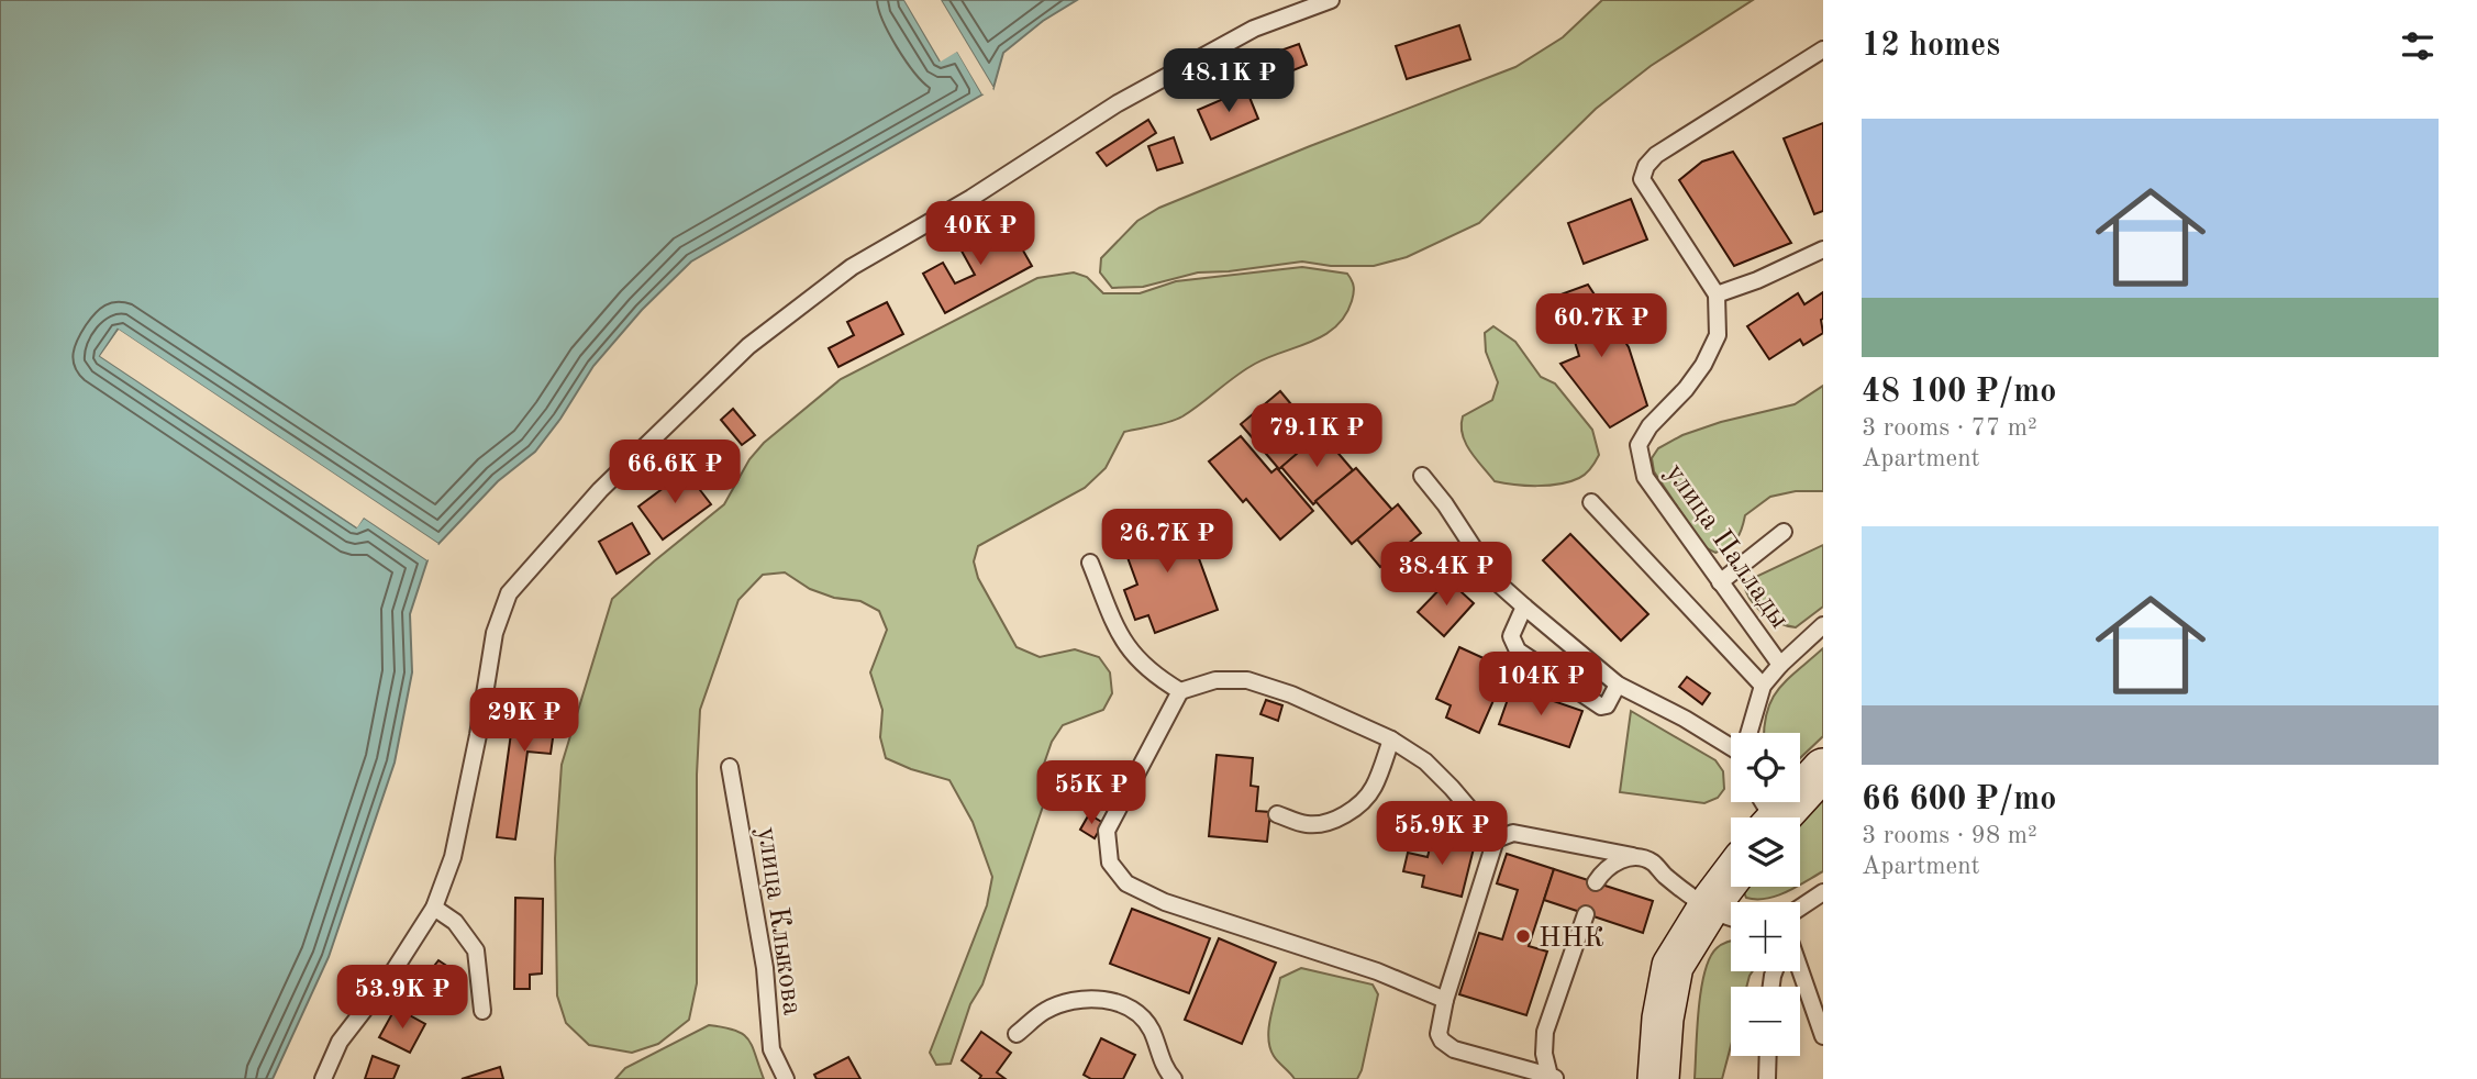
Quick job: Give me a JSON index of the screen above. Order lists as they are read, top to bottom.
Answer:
{
  "streets": {
    "lane": ["улица Паллады", "улица Клыкова"]
  },
  "places": ["ННК"],
  "page": {
    "heading": "12 homes",
    "price": [
      "48.1K ₽",
      "40K ₽",
      "60.7K ₽",
      "79.1K ₽",
      "66.6K ₽",
      "26.7K ₽",
      "38.4K ₽",
      "104K ₽",
      "29K ₽",
      "55K ₽",
      "55.9K ₽",
      "53.9K ₽"
    ],
    "list": [
      {
        "name": "48 100 ₽/mo",
        "note": "3 rooms · 77 m² · Apartment"
      },
      {
        "name": "66 600 ₽/mo",
        "note": "3 rooms · 98 m² · Apartment"
      }
    ],
    "map_buttons": ["+", "−"]
  }
}
